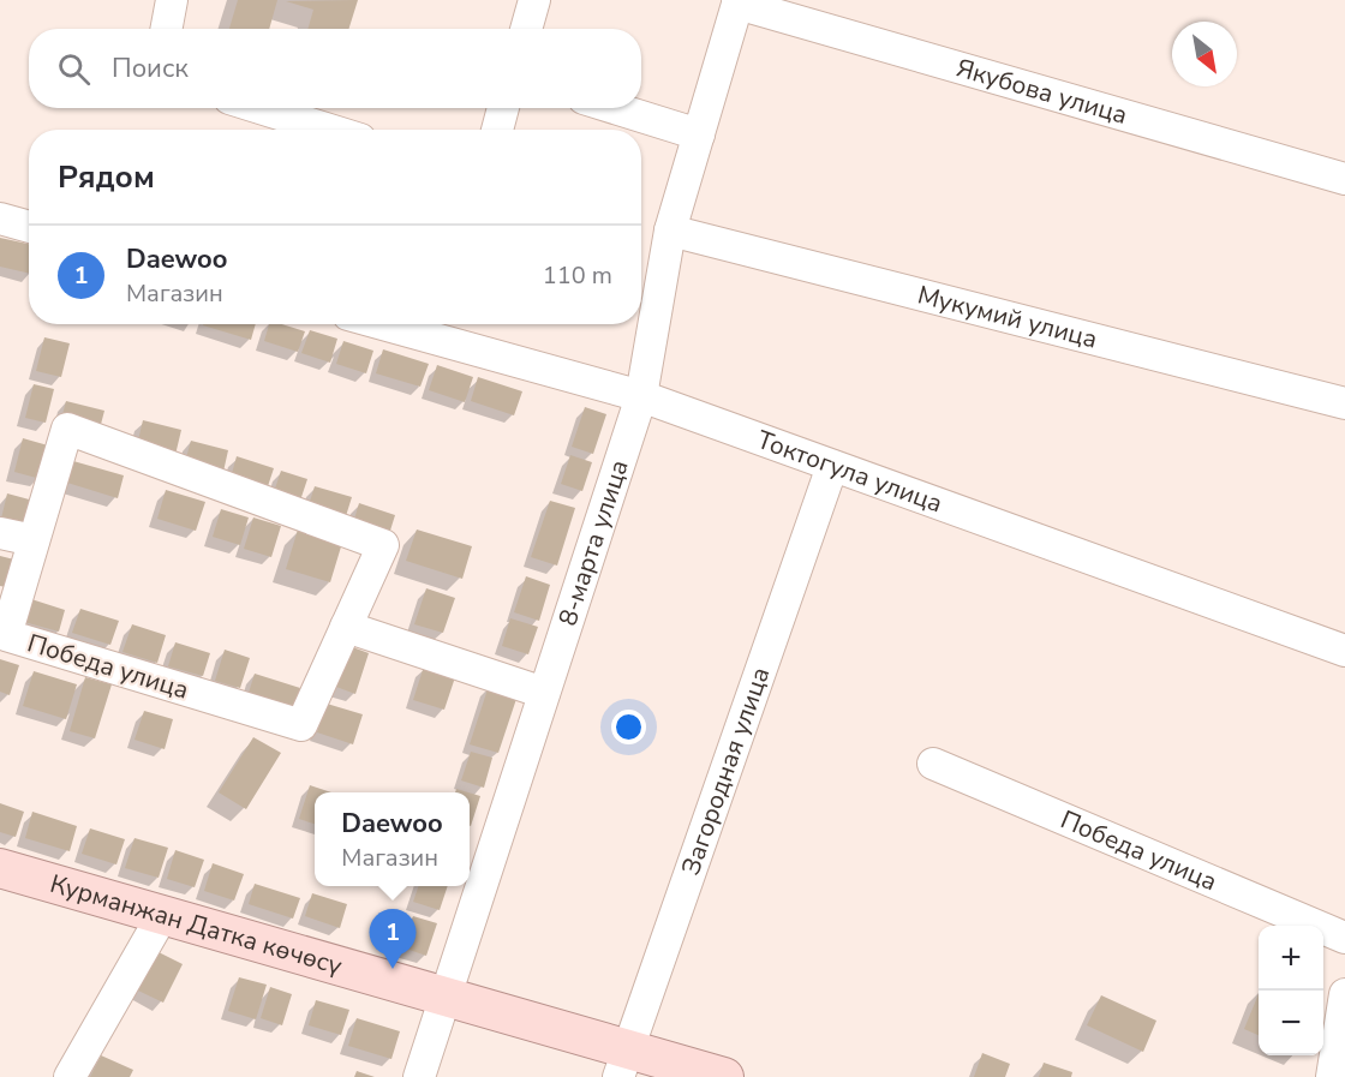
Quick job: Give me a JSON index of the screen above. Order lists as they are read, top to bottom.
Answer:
{
  "streets": {
    "main road": ["Курманжан Датка көчөсү"],
    "street": [
      "Якубова улица",
      "Мукумий улица",
      "Токтогула улица",
      "8-марта улица",
      "Победа улица",
      "Загородная улица"
    ]
  },
  "crossings": [
    ["Якубова улица", "8-марта улица"],
    ["Мукумий улица", "8-марта улица"],
    ["Токтогула улица", "8-марта улица"],
    ["Токтогула улица", "Загородная улица"],
    ["8-марта улица", "Курманжан Датка көчөсү"],
    ["Загородная улица", "Курманжан Датка көчөсү"]
  ],
  "north": "bottom right",
  "page": {
    "search": "Поиск",
    "heading": "Рядом",
    "list": [
      {
        "mark": "1",
        "name": "Daewoo",
        "note": "Магазин",
        "value": "110 m"
      }
    ],
    "popup": ["Daewoo", "Магазин"],
    "pins": "1",
    "map_buttons": ["+", "−"]
  }
}
